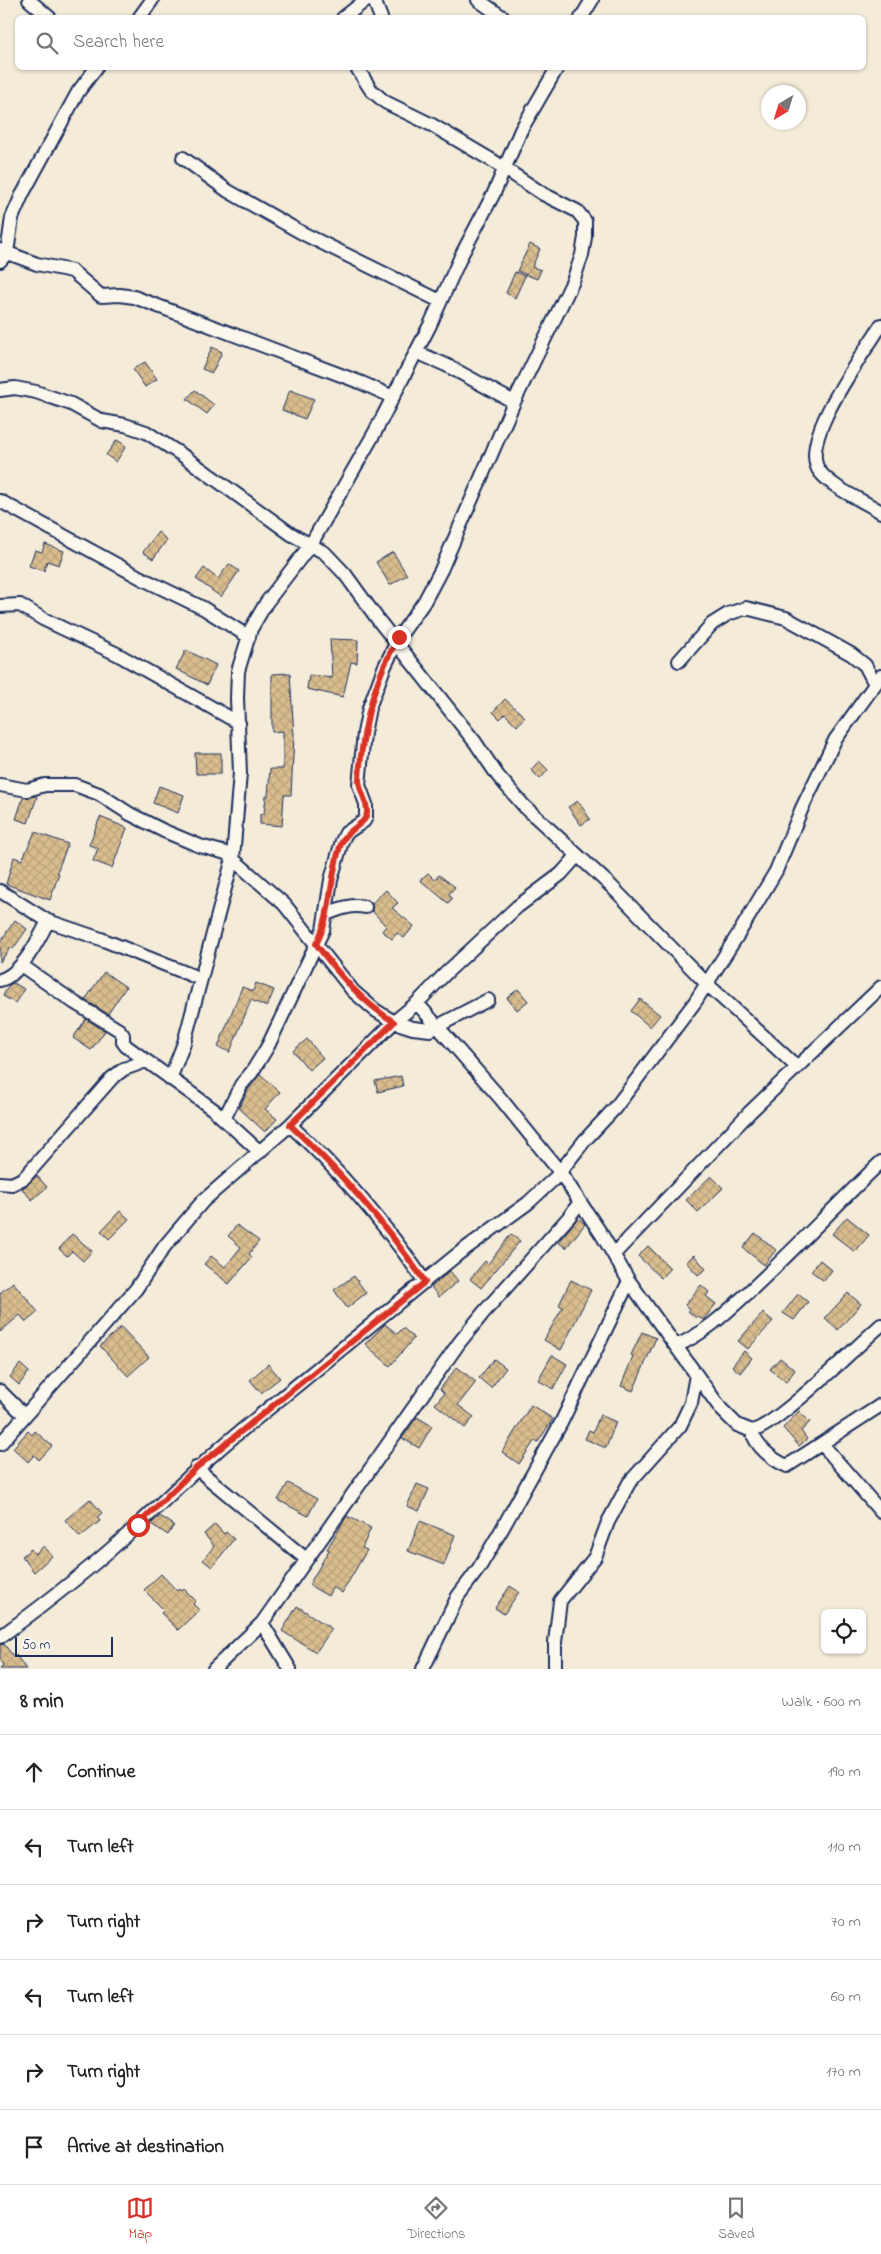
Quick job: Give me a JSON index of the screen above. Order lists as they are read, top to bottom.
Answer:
{
  "scale_bar": "50 m",
  "north": "bottom left",
  "page": {
    "search": "Search here",
    "scale": "50 m",
    "heading": ["8 min", "Walk · 600 m"],
    "list": [
      ["Continue", "190 m"],
      ["Turn left", "110 m"],
      ["Turn right", "70 m"],
      ["Turn left", "60 m"],
      ["Turn right", "170 m"],
      "Arrive at destination"
    ],
    "nav": ["Map", "Directions", "Saved"]
  }
}
